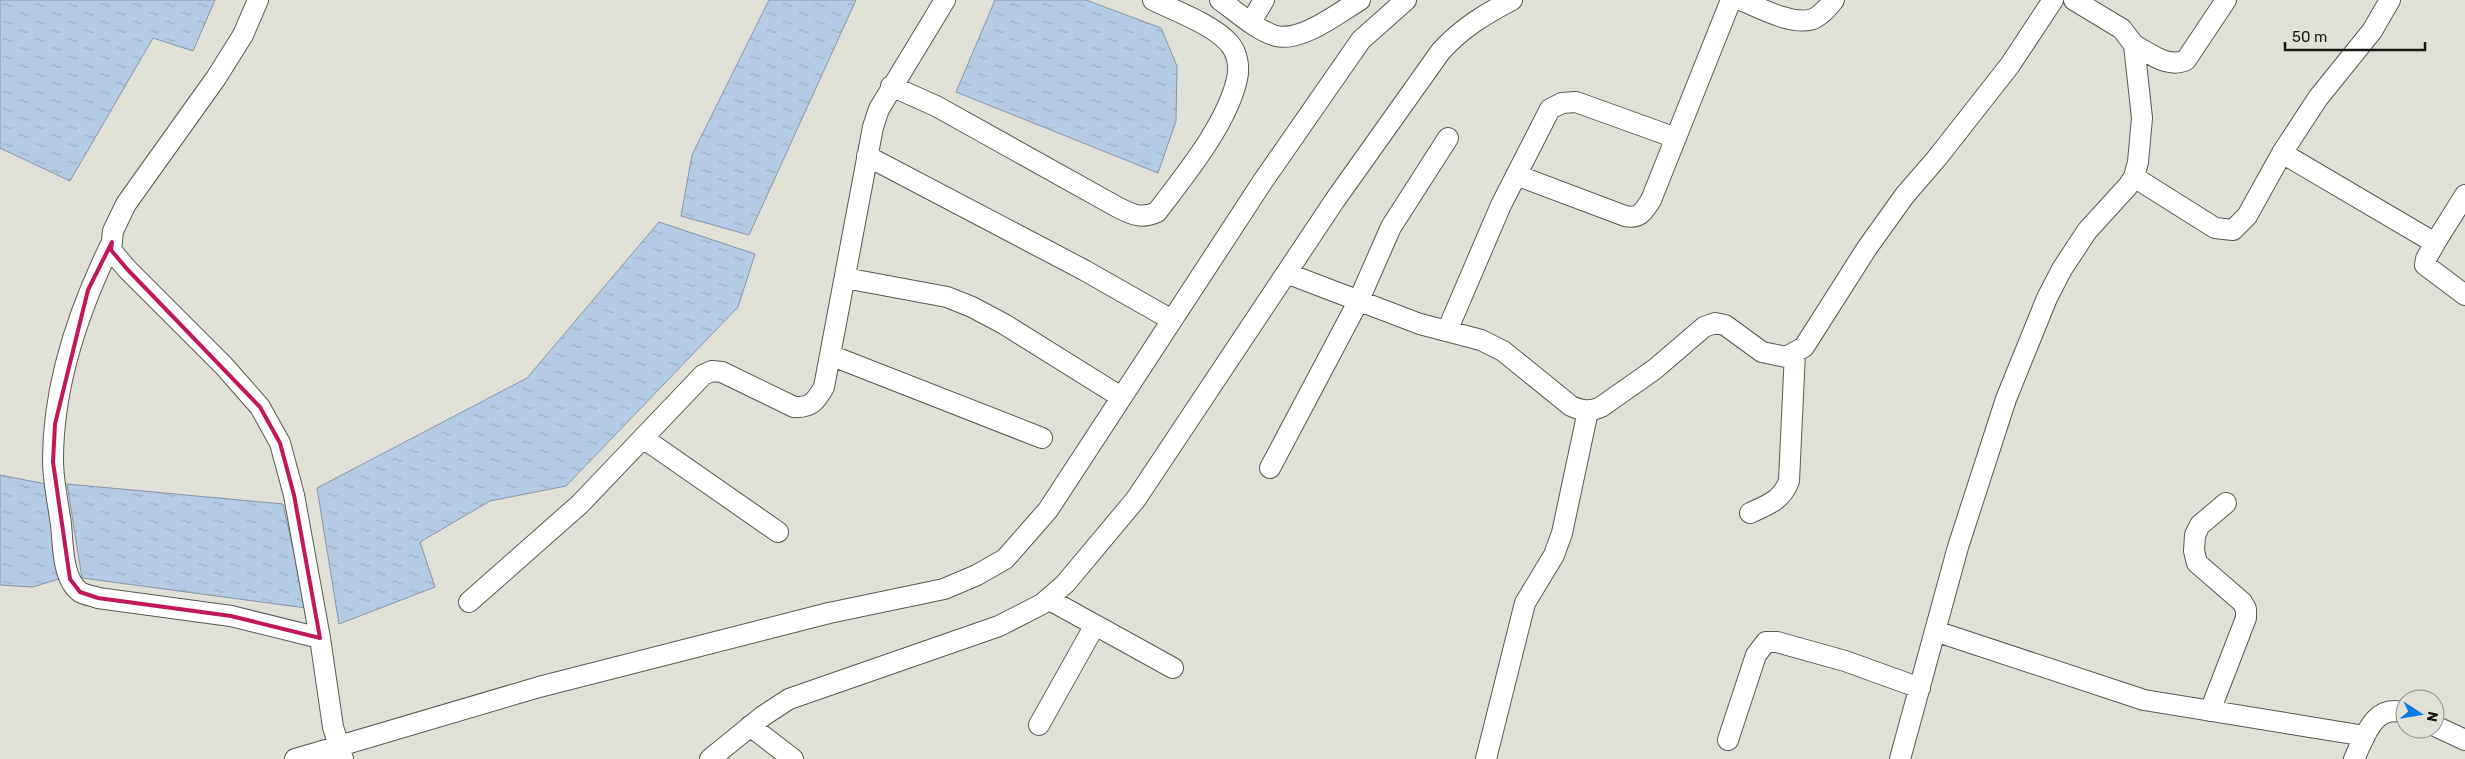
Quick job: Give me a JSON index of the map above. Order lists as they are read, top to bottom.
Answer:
{
  "scale_bar": "50 m",
  "north": "right"
}
